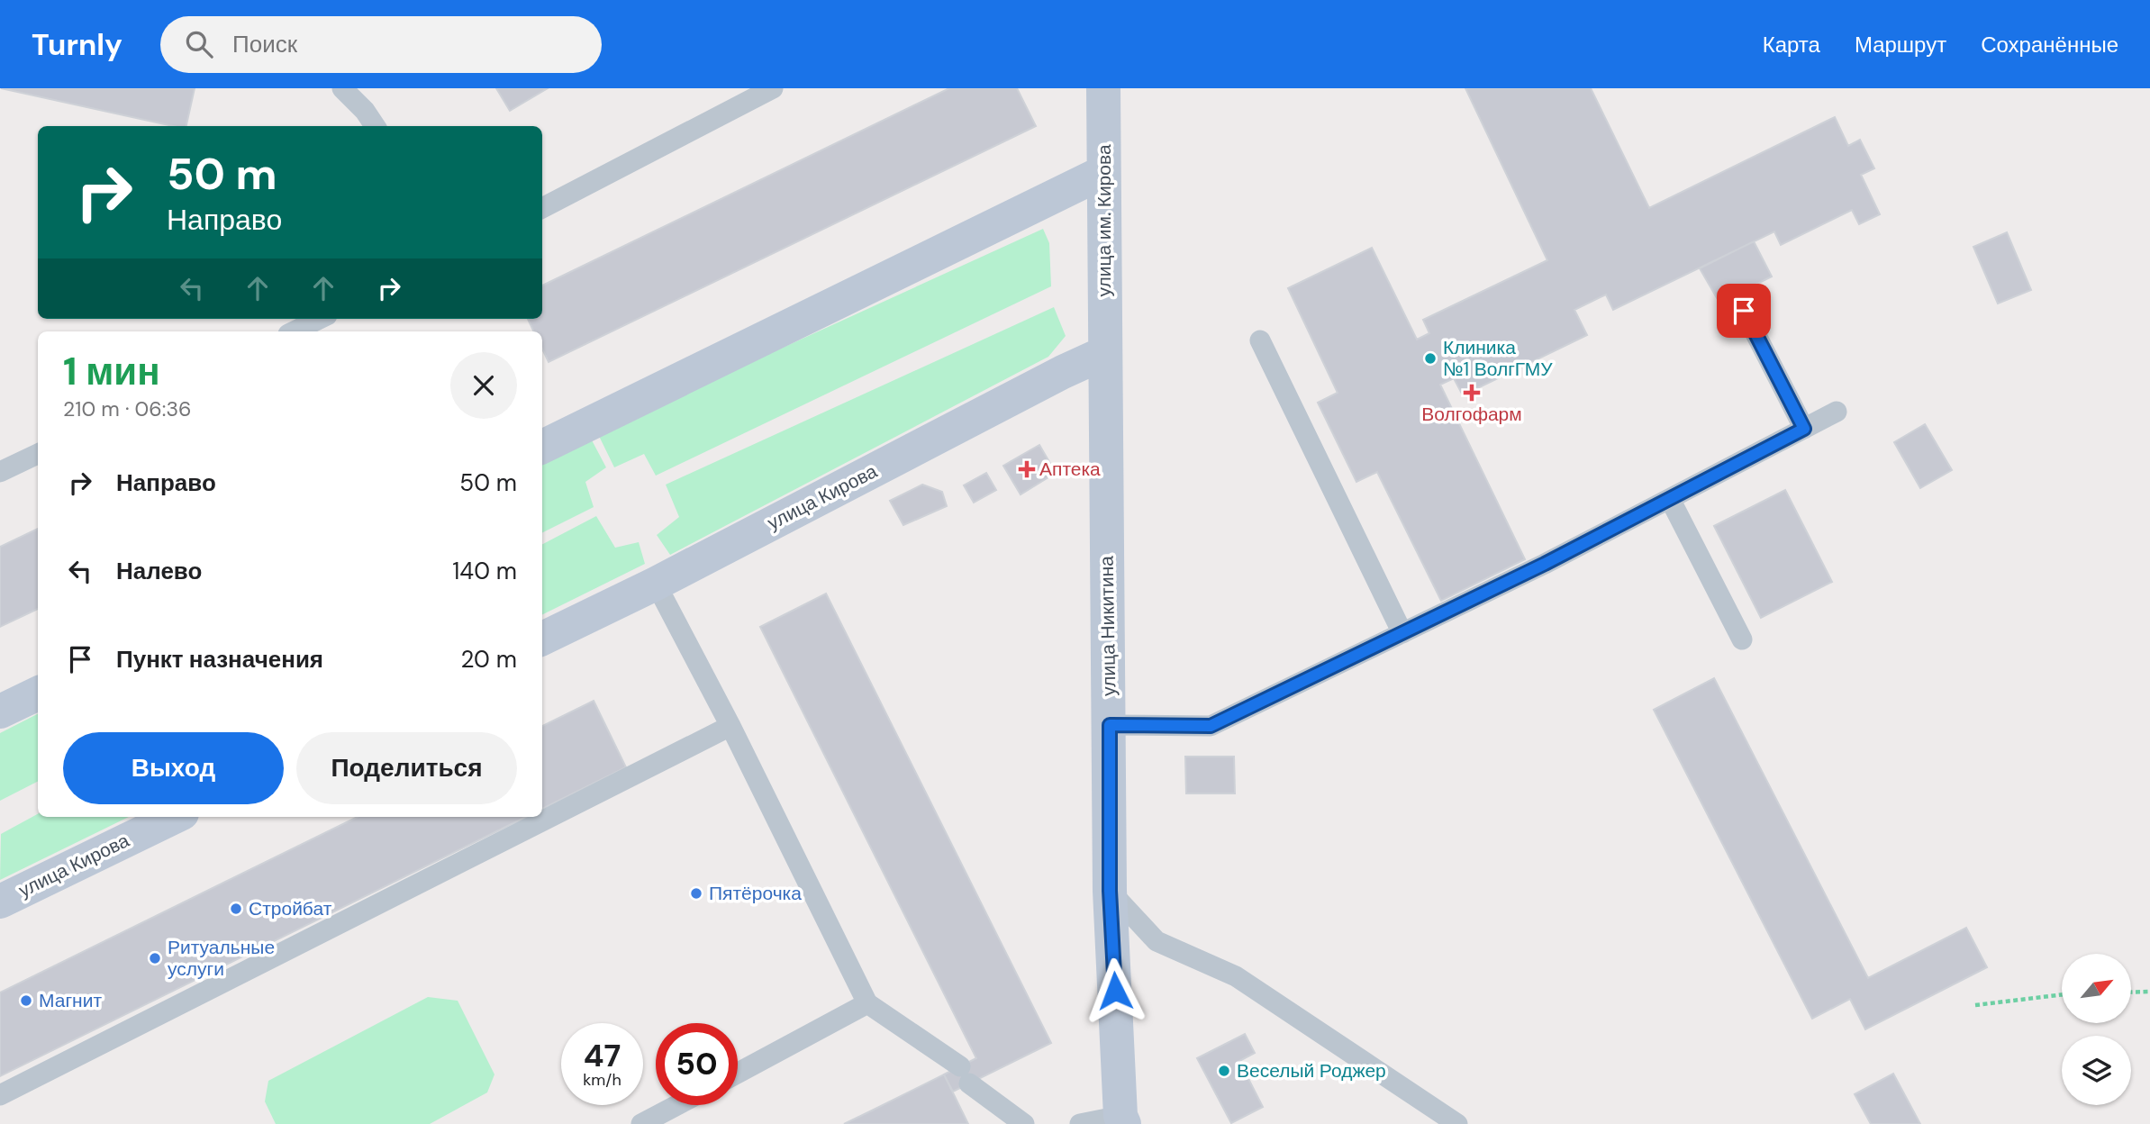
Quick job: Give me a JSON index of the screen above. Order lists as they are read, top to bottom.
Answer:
{
  "streets": {
    "main road": ["улица им. Кирова", "улица Кирова", "улица Никитина"]
  },
  "crossings": [
    ["улица им. Кирова", "улица Кирова"],
    ["улица им. Кирова", "улица Никитина"],
    ["улица Кирова", "улица Никитина"]
  ],
  "places": {
    "other": [
      "Клиника №1 ВолгГМУ",
      "Пятёрочка",
      "Стройбат",
      "Ритуальные услуги",
      "Магнит",
      "Веселый Роджер"
    ],
    "health": ["Волгофарм", "Аптека"]
  },
  "north": "top right",
  "page": {
    "header": "Turnly",
    "search": "Поиск",
    "nav": ["Карта", "Маршрут", "Сохранённые"],
    "turn": ["50 m", "Направо"],
    "heading": ["1 мин", "210 m · 06:36"],
    "list": [
      {
        "name": "Направо",
        "value": "50 m"
      },
      {
        "name": "Налево",
        "value": "140 m"
      },
      {
        "name": "Пункт назначения",
        "value": "20 m"
      }
    ],
    "buttons": ["Выход", "Поделиться"],
    "speed": "47 km/h",
    "limit": "50"
  }
}
